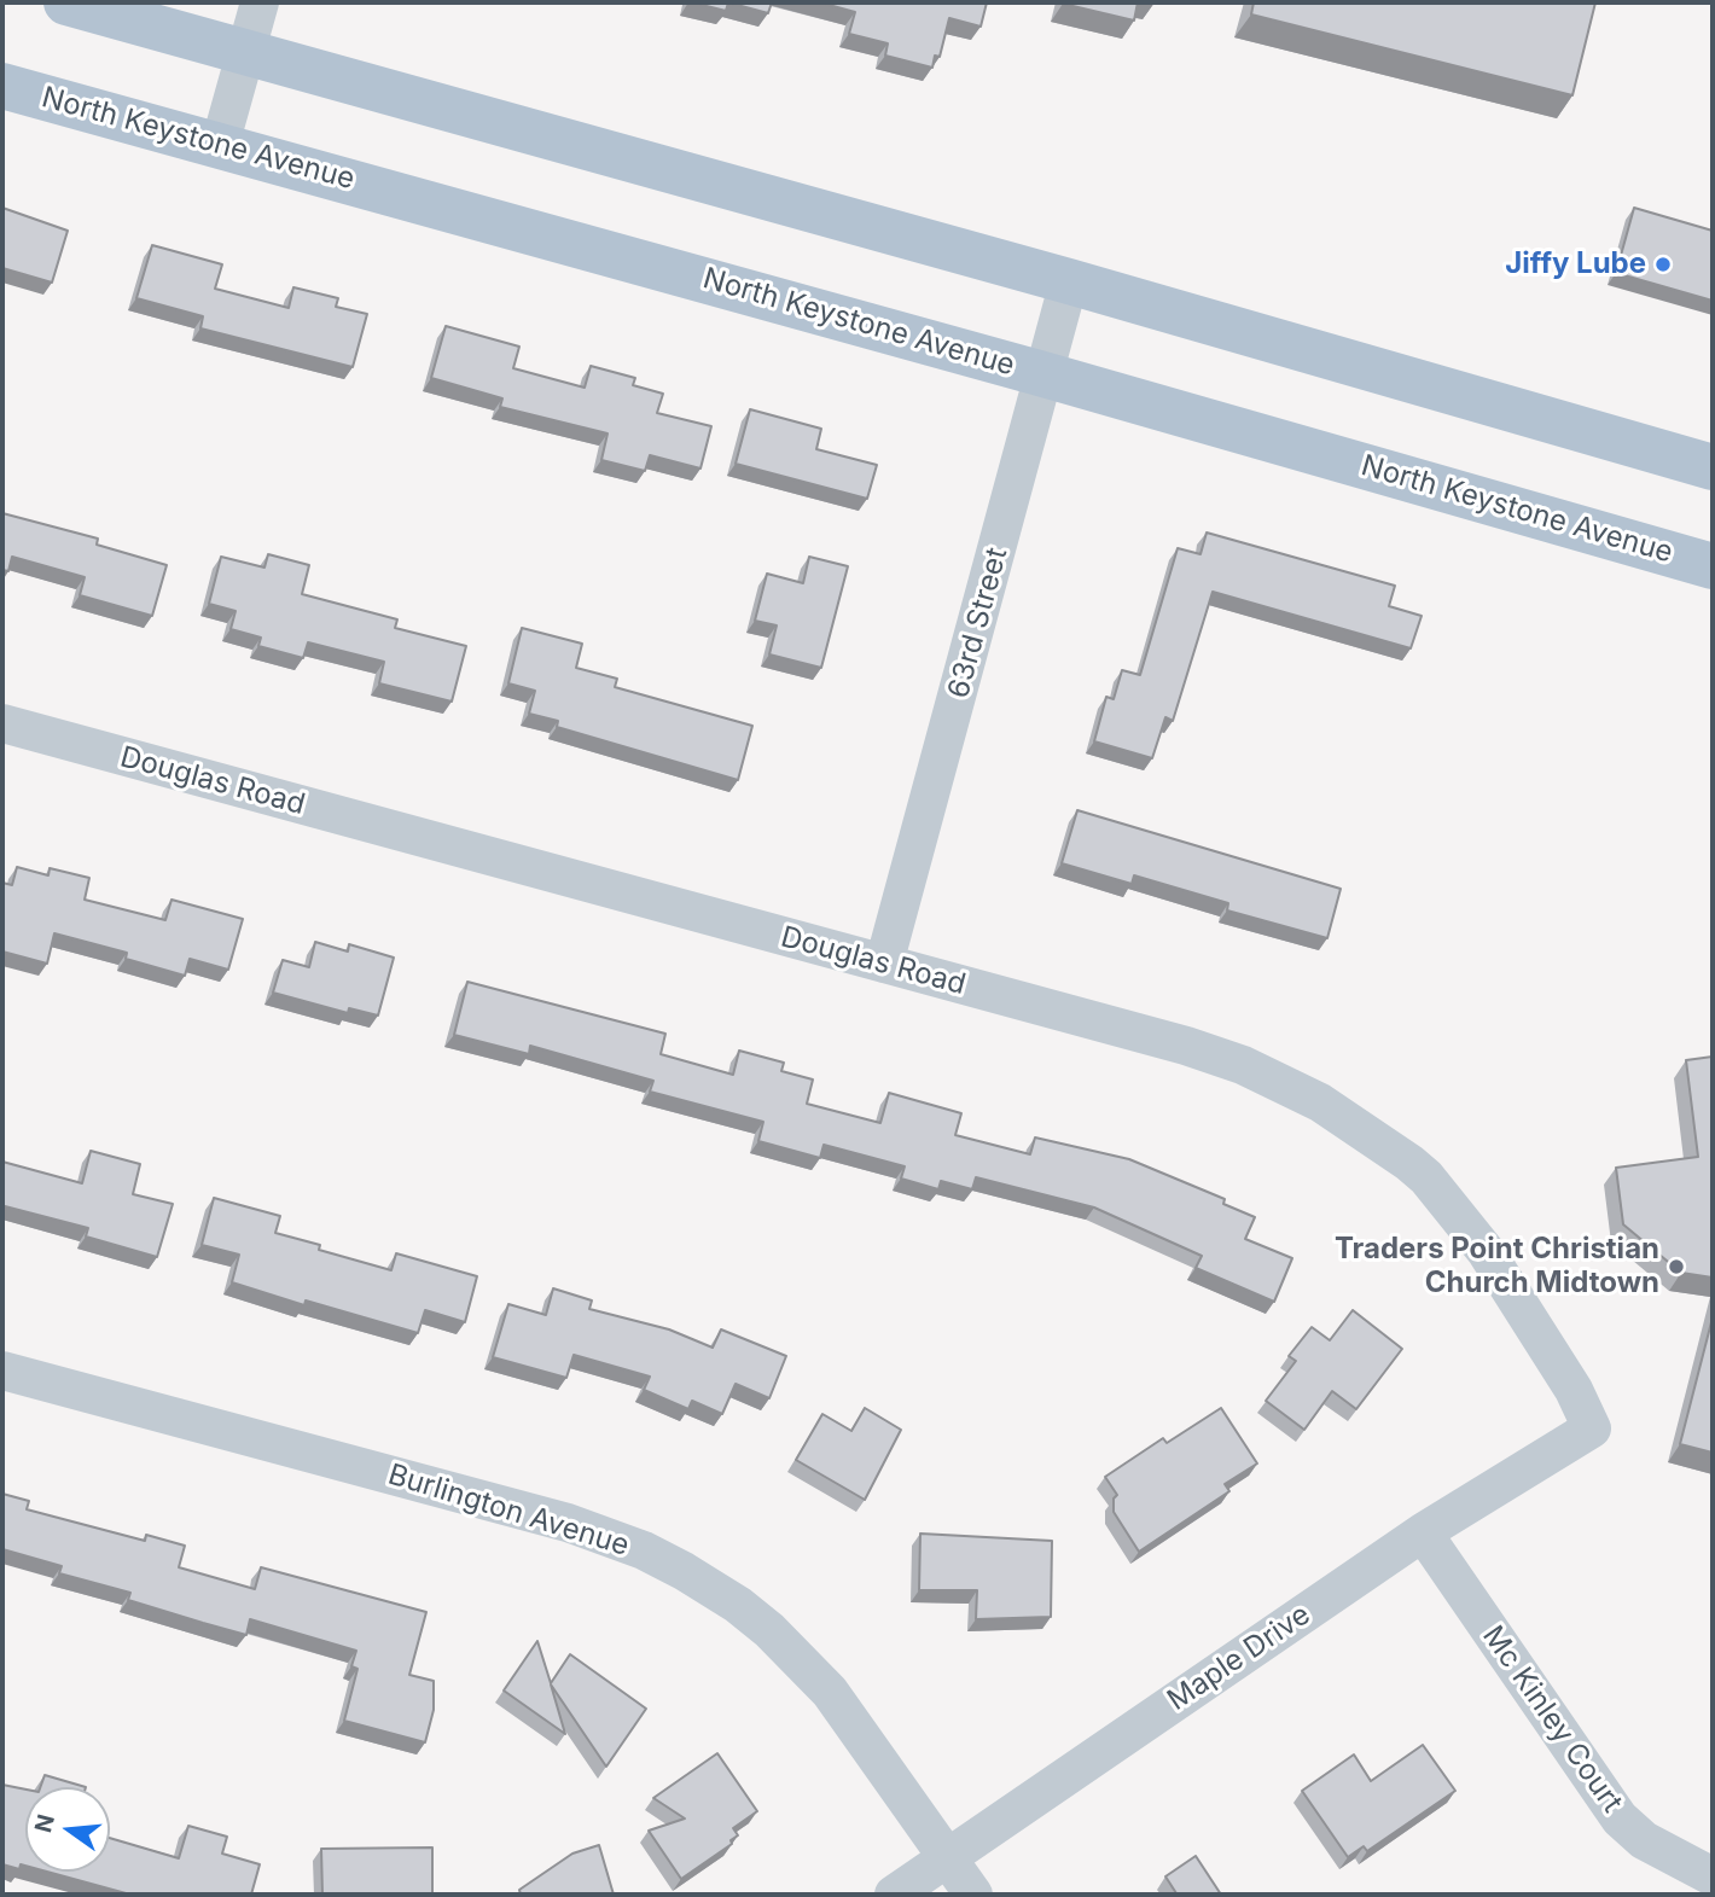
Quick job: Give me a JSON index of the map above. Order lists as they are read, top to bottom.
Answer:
{
  "streets": {
    "main road": ["North Keystone Avenue"],
    "street": [
      "63rd Street",
      "Douglas Road",
      "Burlington Avenue",
      "Maple Drive",
      "Mc Kinley Court"
    ]
  },
  "crossings": [
    ["North Keystone Avenue", "63rd Street"],
    ["63rd Street", "Douglas Road"],
    ["Douglas Road", "Maple Drive"],
    ["Burlington Avenue", "Maple Drive"],
    ["Maple Drive", "Mc Kinley Court"]
  ],
  "places": ["Jiffy Lube", "Traders Point Christian Church Midtown"],
  "north": "left"
}
